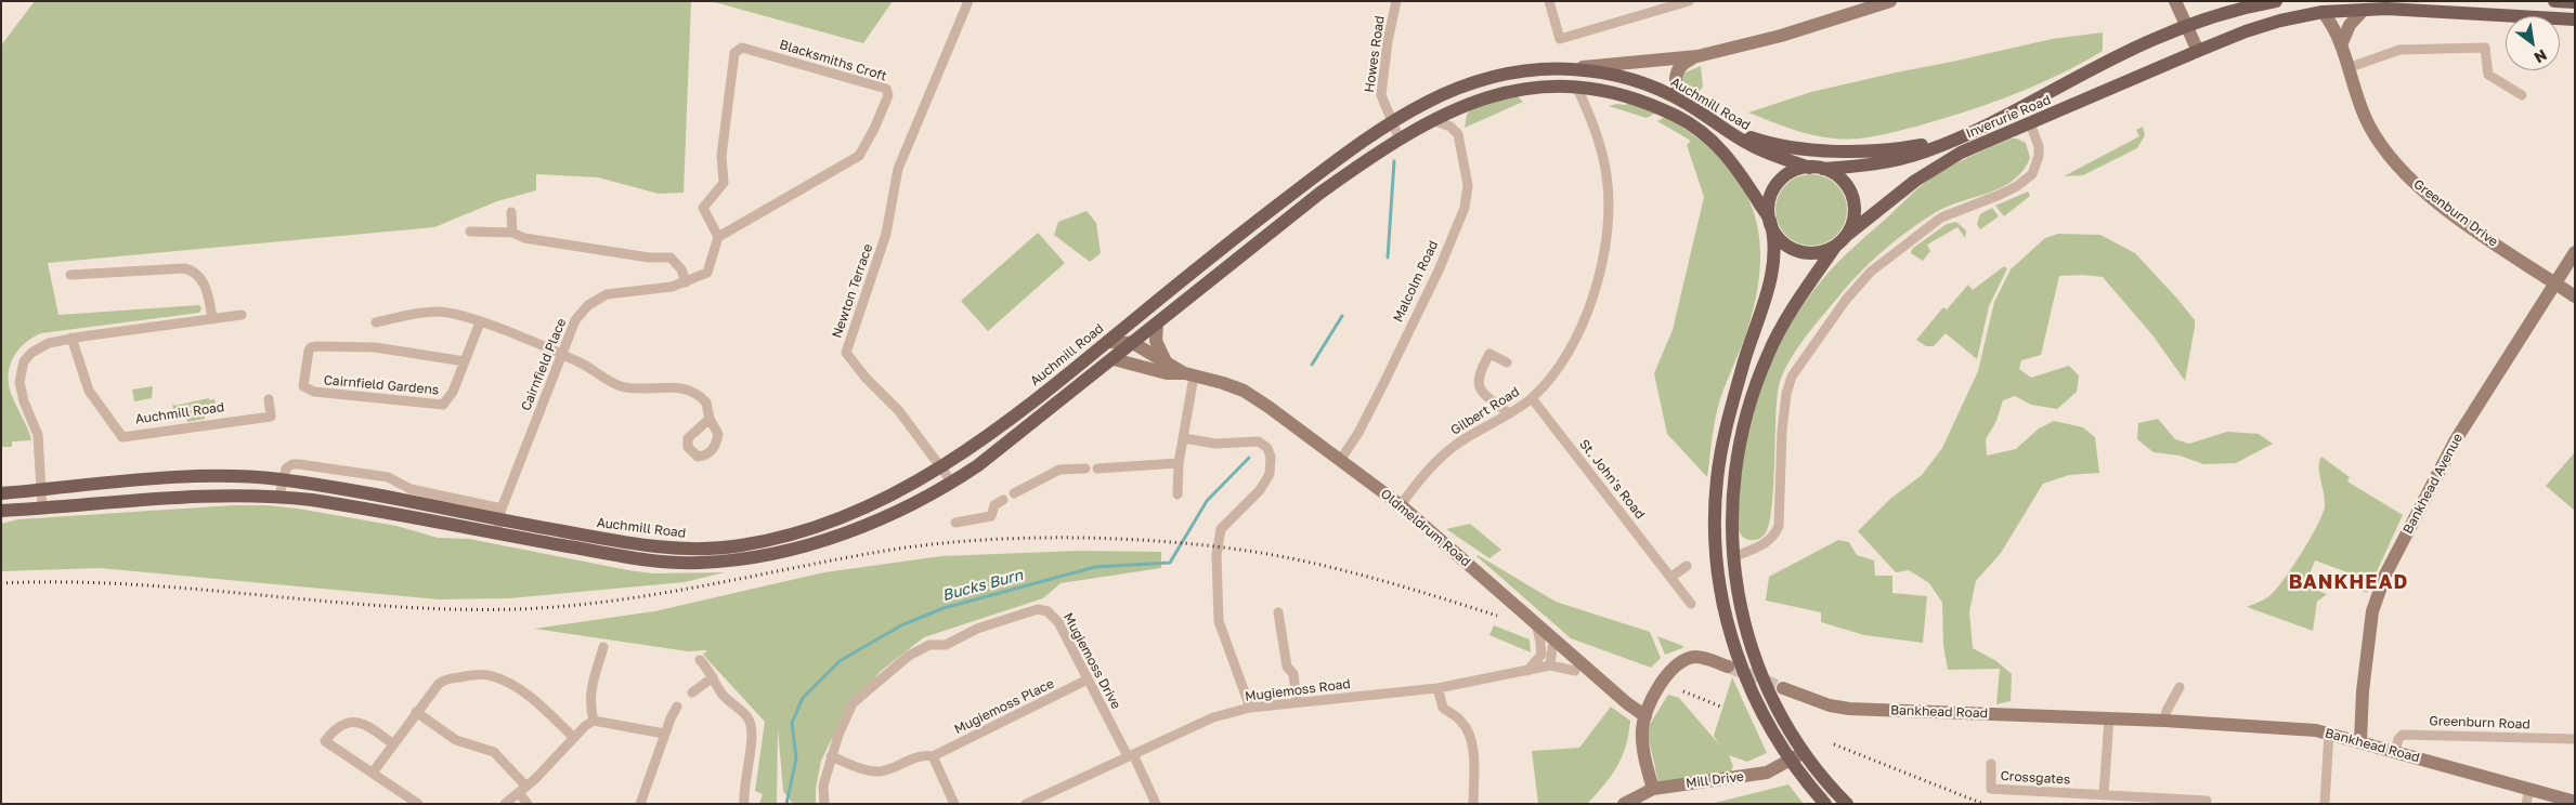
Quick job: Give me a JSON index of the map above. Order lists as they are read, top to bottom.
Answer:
{
  "streets": {
    "main road": ["Auchmill Road", "Inverurie Road"],
    "street": [
      "Howes Road",
      "Blacksmiths Croft",
      "Greenburn Drive",
      "Malcolm Road",
      "Newton Terrace",
      "Cairnfield Place",
      "Cairnfield Gardens",
      "Gilbert Road",
      "St. John's Road",
      "Bankhead Avenue",
      "Oldmeldrum Road",
      "Mugiemoss Drive",
      "Mugiemoss Road",
      "Mugiemoss Place",
      "Bankhead Road",
      "Greenburn Road",
      "Crossgates",
      "Mill Drive"
    ]
  },
  "crossings": [
    ["Howes Road", "Auchmill Road"],
    ["Blacksmiths Croft", "Cairnfield Place"],
    ["Auchmill Road", "Inverurie Road"],
    ["Auchmill Road", "Malcolm Road"],
    ["Auchmill Road", "Newton Terrace"],
    ["Auchmill Road", "Cairnfield Place"],
    ["Auchmill Road", "Gilbert Road"],
    ["Auchmill Road", "Oldmeldrum Road"],
    ["Inverurie Road", "Greenburn Drive"],
    ["Greenburn Drive", "Bankhead Avenue"],
    ["Malcolm Road", "Oldmeldrum Road"],
    ["Gilbert Road", "St. John's Road"],
    ["Gilbert Road", "Oldmeldrum Road"],
    ["Bankhead Avenue", "Bankhead Road"],
    ["Mugiemoss Drive", "Mugiemoss Road"],
    ["Mugiemoss Drive", "Mugiemoss Place"],
    ["Bankhead Road", "Greenburn Road"]
  ],
  "districts": ["BANKHEAD"],
  "water": ["Bucks Burn"],
  "north": "bottom right"
}
